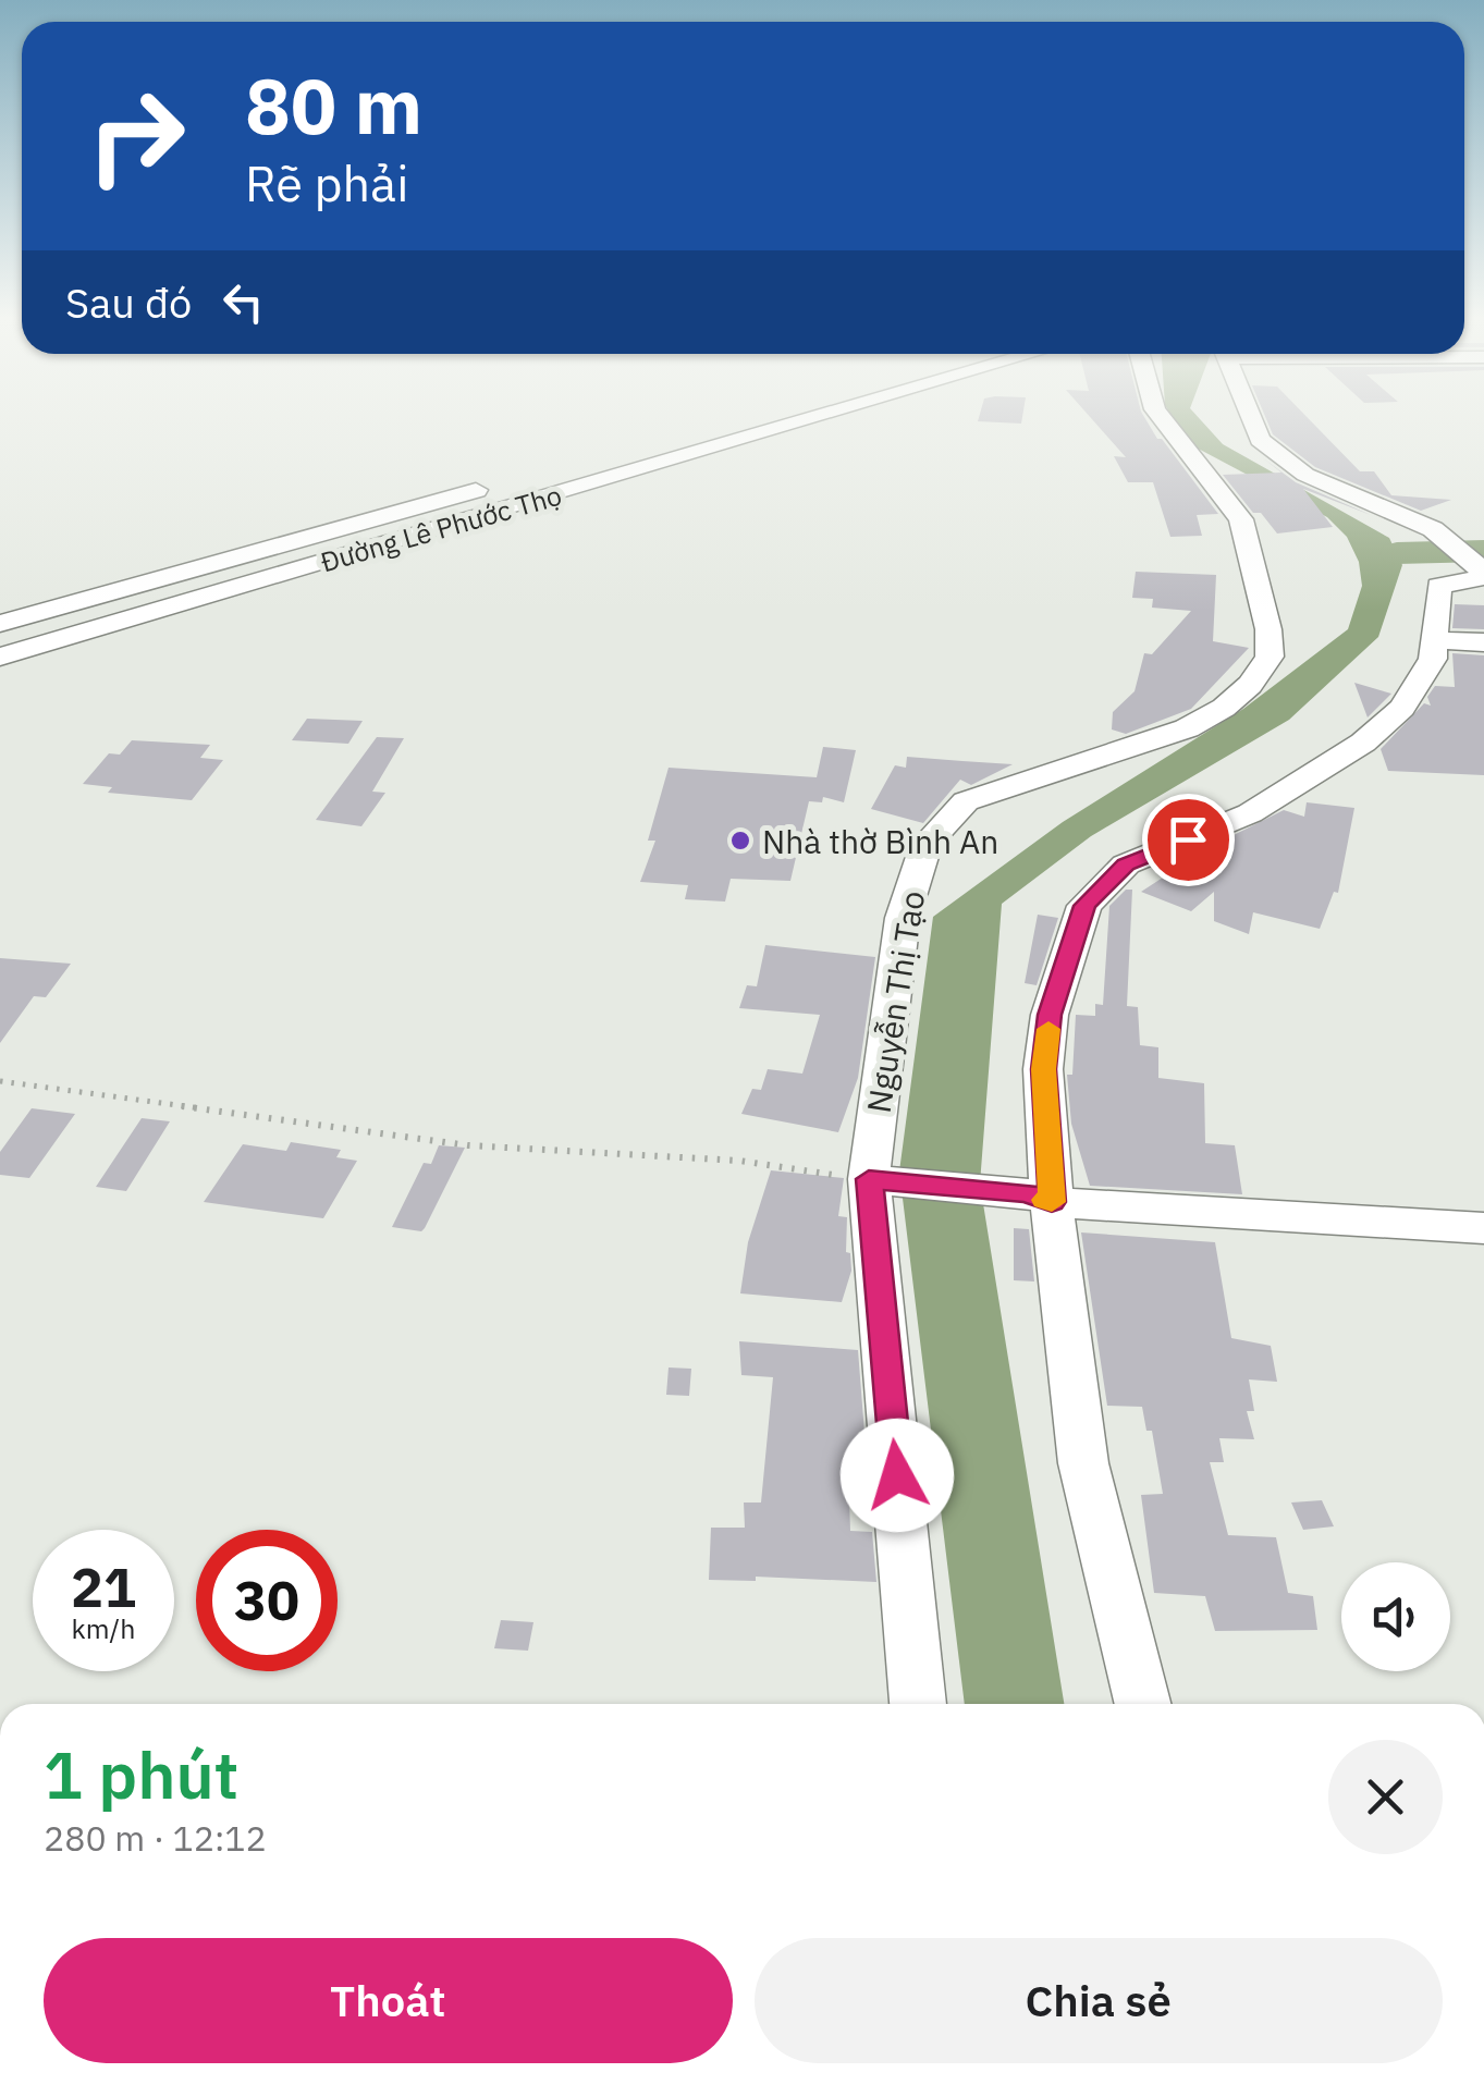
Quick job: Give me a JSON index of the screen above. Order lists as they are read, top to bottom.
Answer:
{
  "streets": {
    "street": ["Đường Lê Phước Thọ", "Nguyễn Thị Tạo"]
  },
  "places": ["Nhà thờ Bình An"],
  "page": {
    "turn": ["80 m", "Rẽ phải"],
    "then": "Sau đó",
    "speed": "21 km/h",
    "limit": "30",
    "heading": ["1 phút", "280 m · 12:12"],
    "buttons": ["Thoát", "Chia sẻ"]
  }
}
